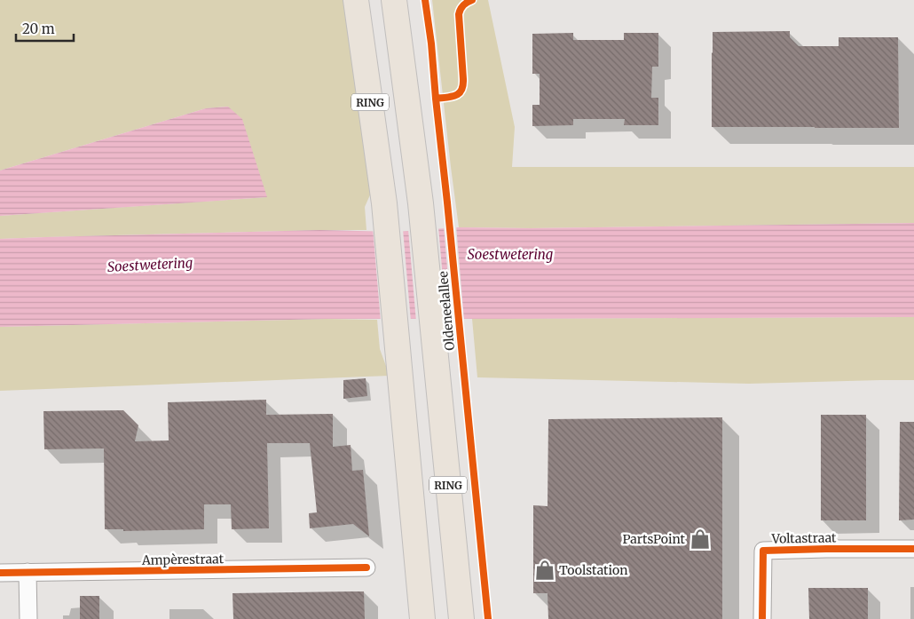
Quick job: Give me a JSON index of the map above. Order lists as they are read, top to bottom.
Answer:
{
  "streets": {
    "main road": ["RING", "Oldeneelallee"],
    "street": ["Voltastraat", "Ampèrestraat"]
  },
  "water": ["Soestwetering"],
  "places": {
    "shop": ["PartsPoint", "Toolstation"]
  },
  "scale_bar": "20 m"
}
